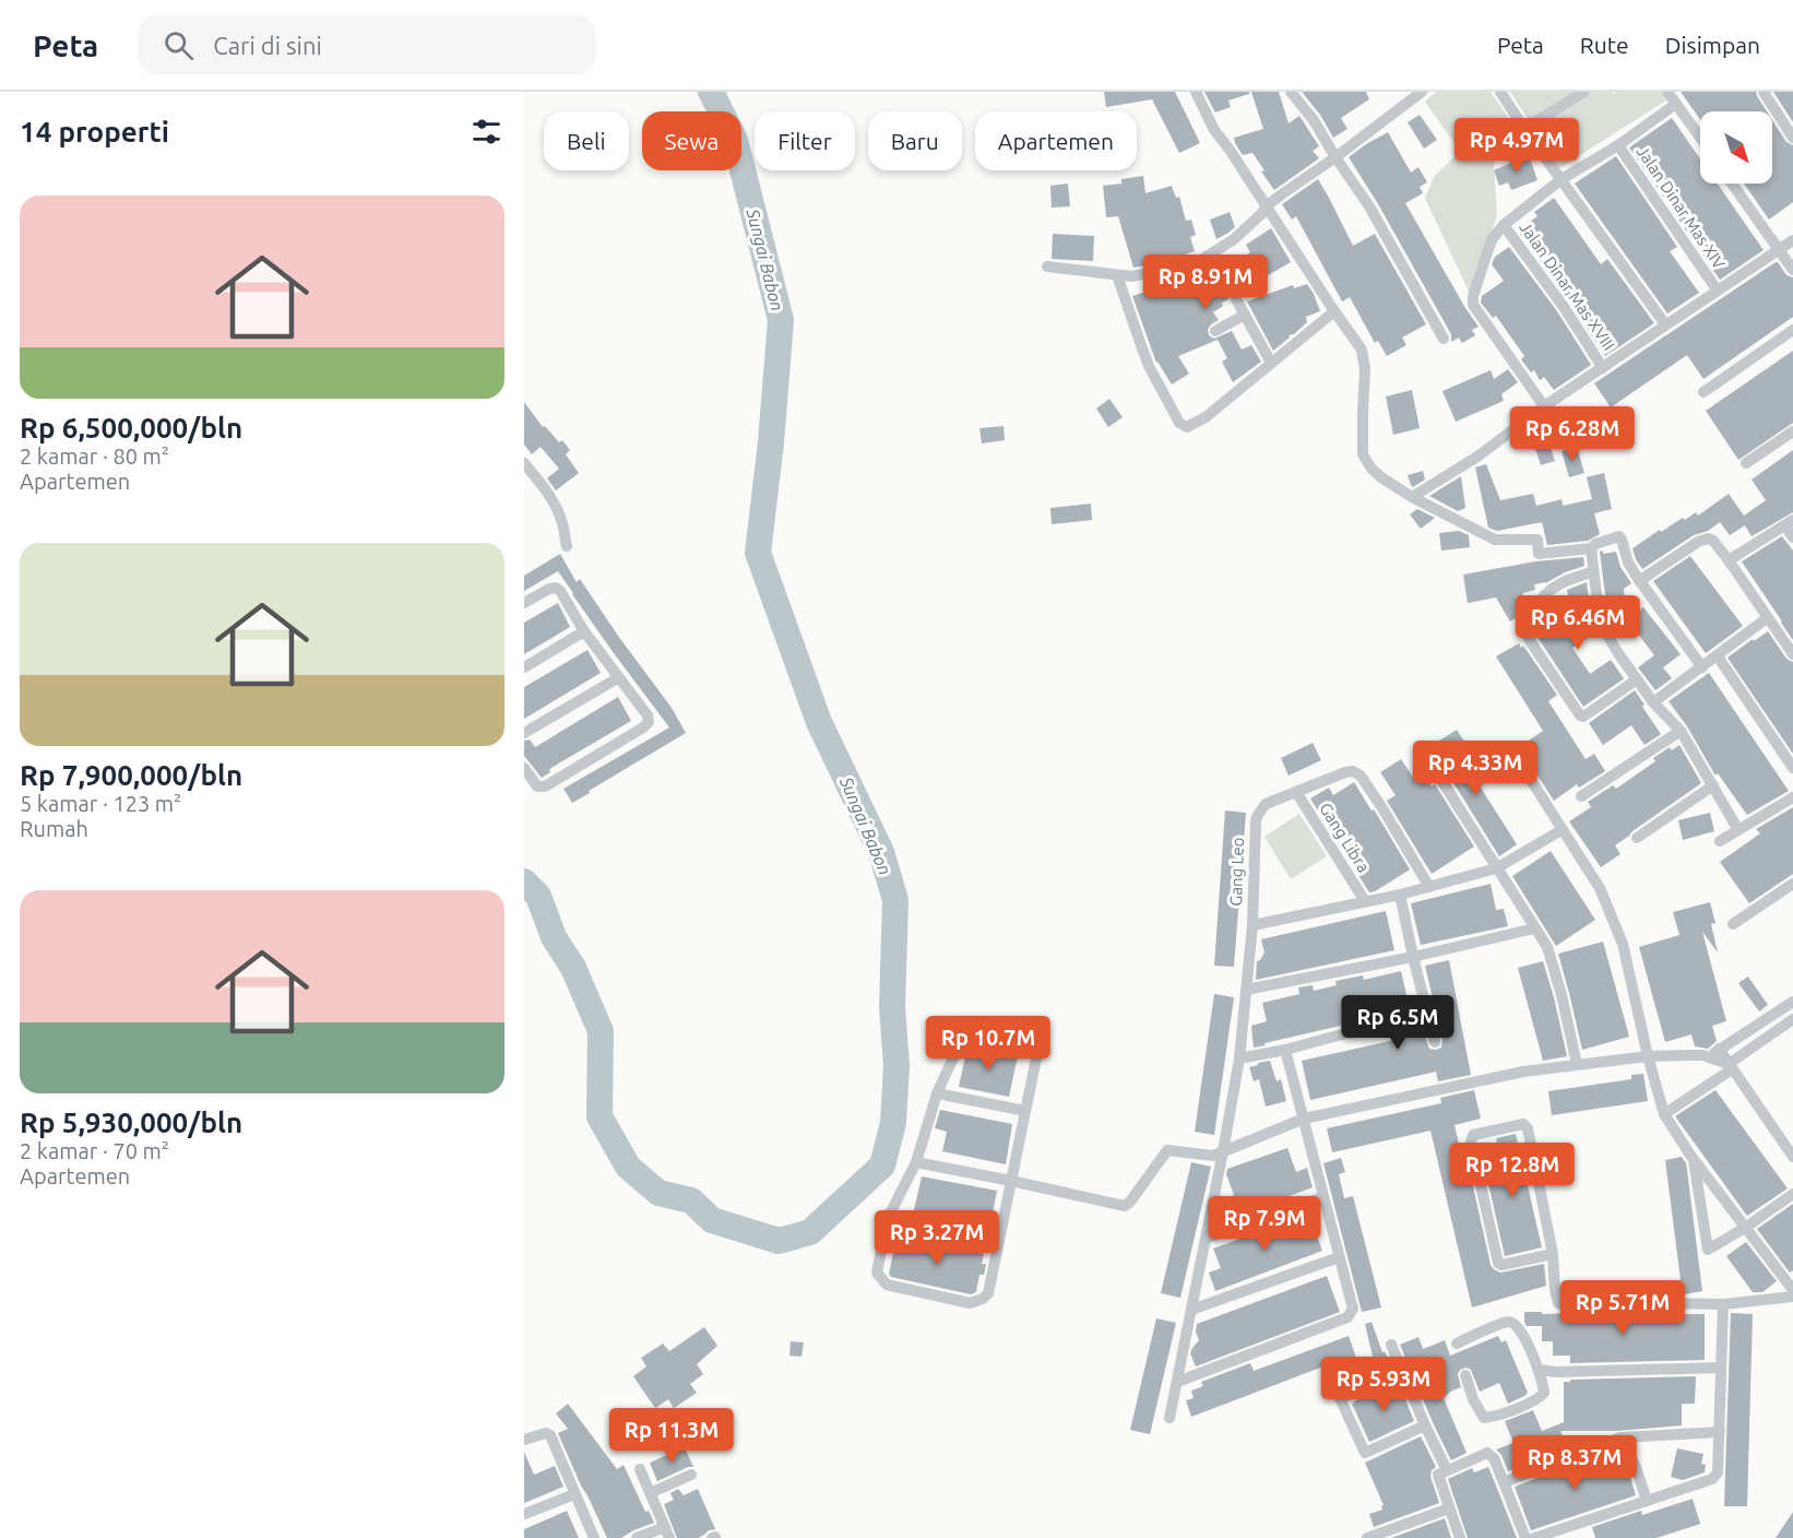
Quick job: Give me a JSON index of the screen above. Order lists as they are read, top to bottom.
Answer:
{
  "streets": {
    "street": [
      "Jalan Dinar Mas XIV",
      "Jalan Dinar Mas XVIII",
      "Gang Libra",
      "Gang Leo"
    ]
  },
  "crossings": [
    ["Gang Libra", "Gang Leo"]
  ],
  "water": ["Sungai Babon"],
  "north": "bottom right",
  "page": {
    "header": "Peta",
    "search": "Cari di sini",
    "nav": ["Peta", "Rute", "Disimpan"],
    "heading": "14 properti",
    "chip": [
      "Beli",
      "Sewa",
      "Filter",
      "Baru",
      "Apartemen"
    ],
    "price": [
      "Rp 4.97M",
      "Rp 8.91M",
      "Rp 6.28M",
      "Rp 6.46M",
      "Rp 4.33M",
      "Rp 6.5M",
      "Rp 10.7M",
      "Rp 12.8M",
      "Rp 7.9M",
      "Rp 3.27M",
      "Rp 5.71M",
      "Rp 5.93M",
      "Rp 11.3M",
      "Rp 8.37M"
    ],
    "list": [
      {
        "name": "Rp 6,500,000/bln",
        "note": "2 kamar · 80 m² · Apartemen"
      },
      {
        "name": "Rp 7,900,000/bln",
        "note": "5 kamar · 123 m² · Rumah"
      },
      {
        "name": "Rp 5,930,000/bln",
        "note": "2 kamar · 70 m² · Apartemen"
      }
    ]
  }
}
